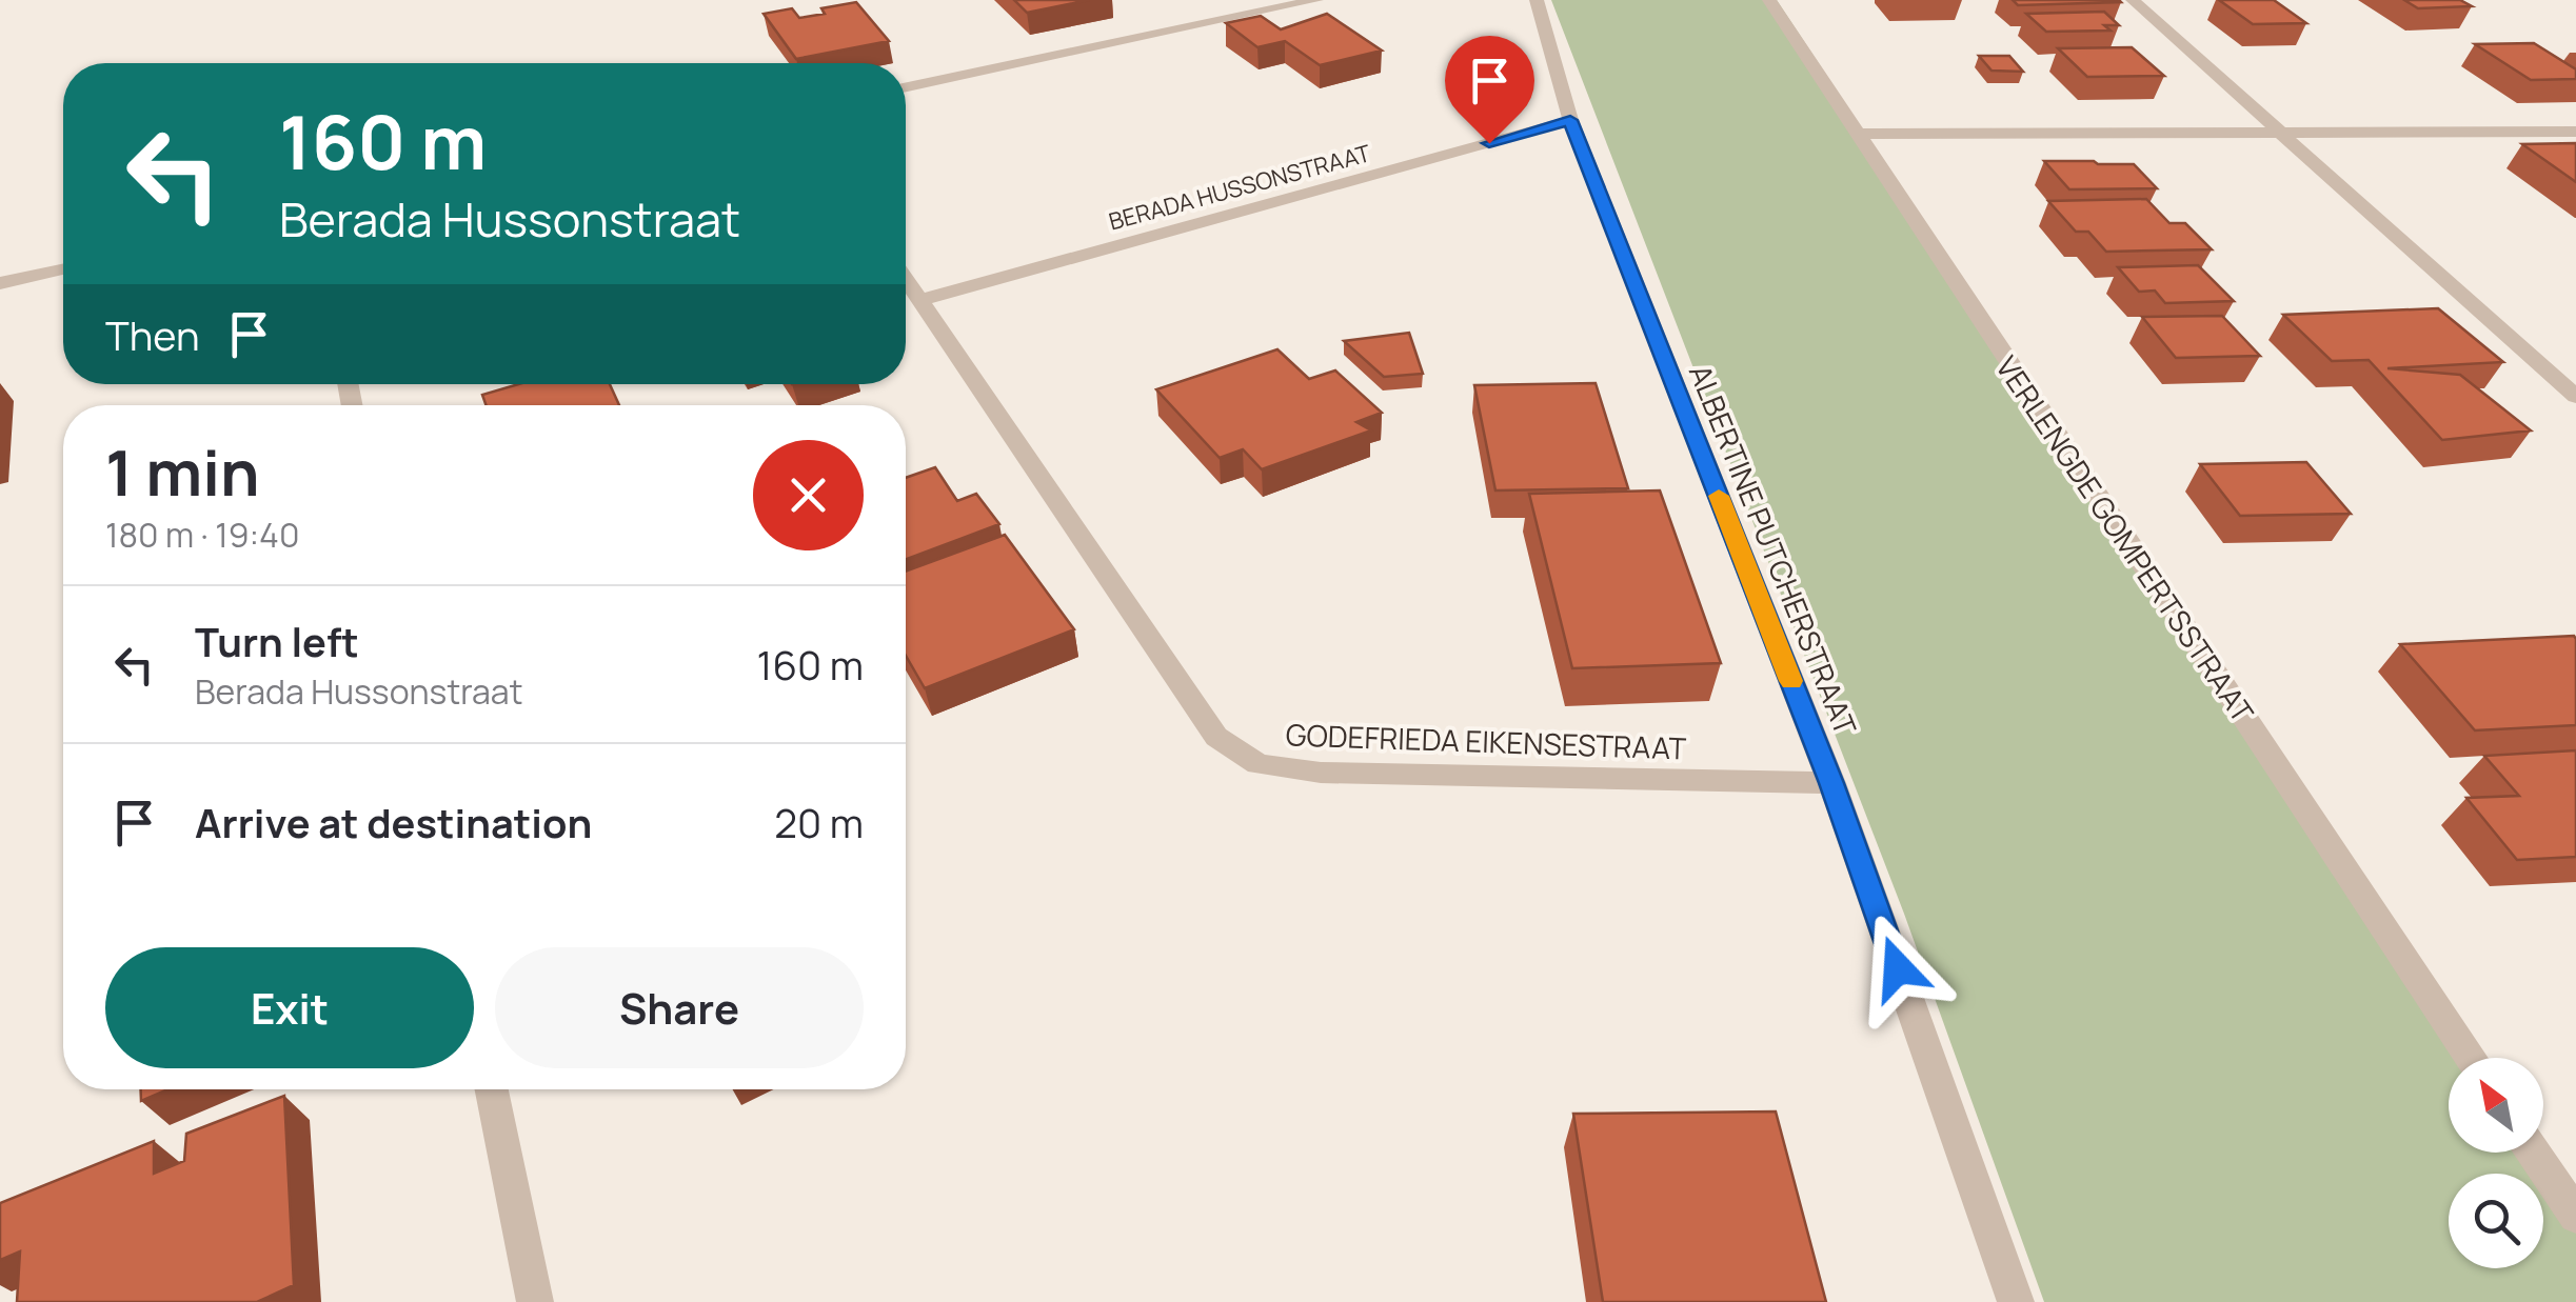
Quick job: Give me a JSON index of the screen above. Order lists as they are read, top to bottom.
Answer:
{
  "streets": {
    "street": [
      "BERADA HUSSONSTRAAT",
      "VERLENGDE GOMPERTSSTRAAT",
      "ALBERTINE PUTCHERSTRAAT",
      "GODEFRIEDA EIKENSESTRAAT"
    ]
  },
  "crossings": [
    ["BERADA HUSSONSTRAAT", "ALBERTINE PUTCHERSTRAAT"],
    ["BERADA HUSSONSTRAAT", "GODEFRIEDA EIKENSESTRAAT"],
    ["ALBERTINE PUTCHERSTRAAT", "GODEFRIEDA EIKENSESTRAAT"]
  ],
  "north": "top left",
  "page": {
    "turn": ["160 m", "Berada Hussonstraat"],
    "then": "Then",
    "heading": ["1 min", "180 m · 19:40"],
    "list": [
      {
        "name": "Turn left",
        "note": "Berada Hussonstraat",
        "value": "160 m"
      },
      {
        "name": "Arrive at destination",
        "value": "20 m"
      }
    ],
    "buttons": ["Exit", "Share"]
  }
}
